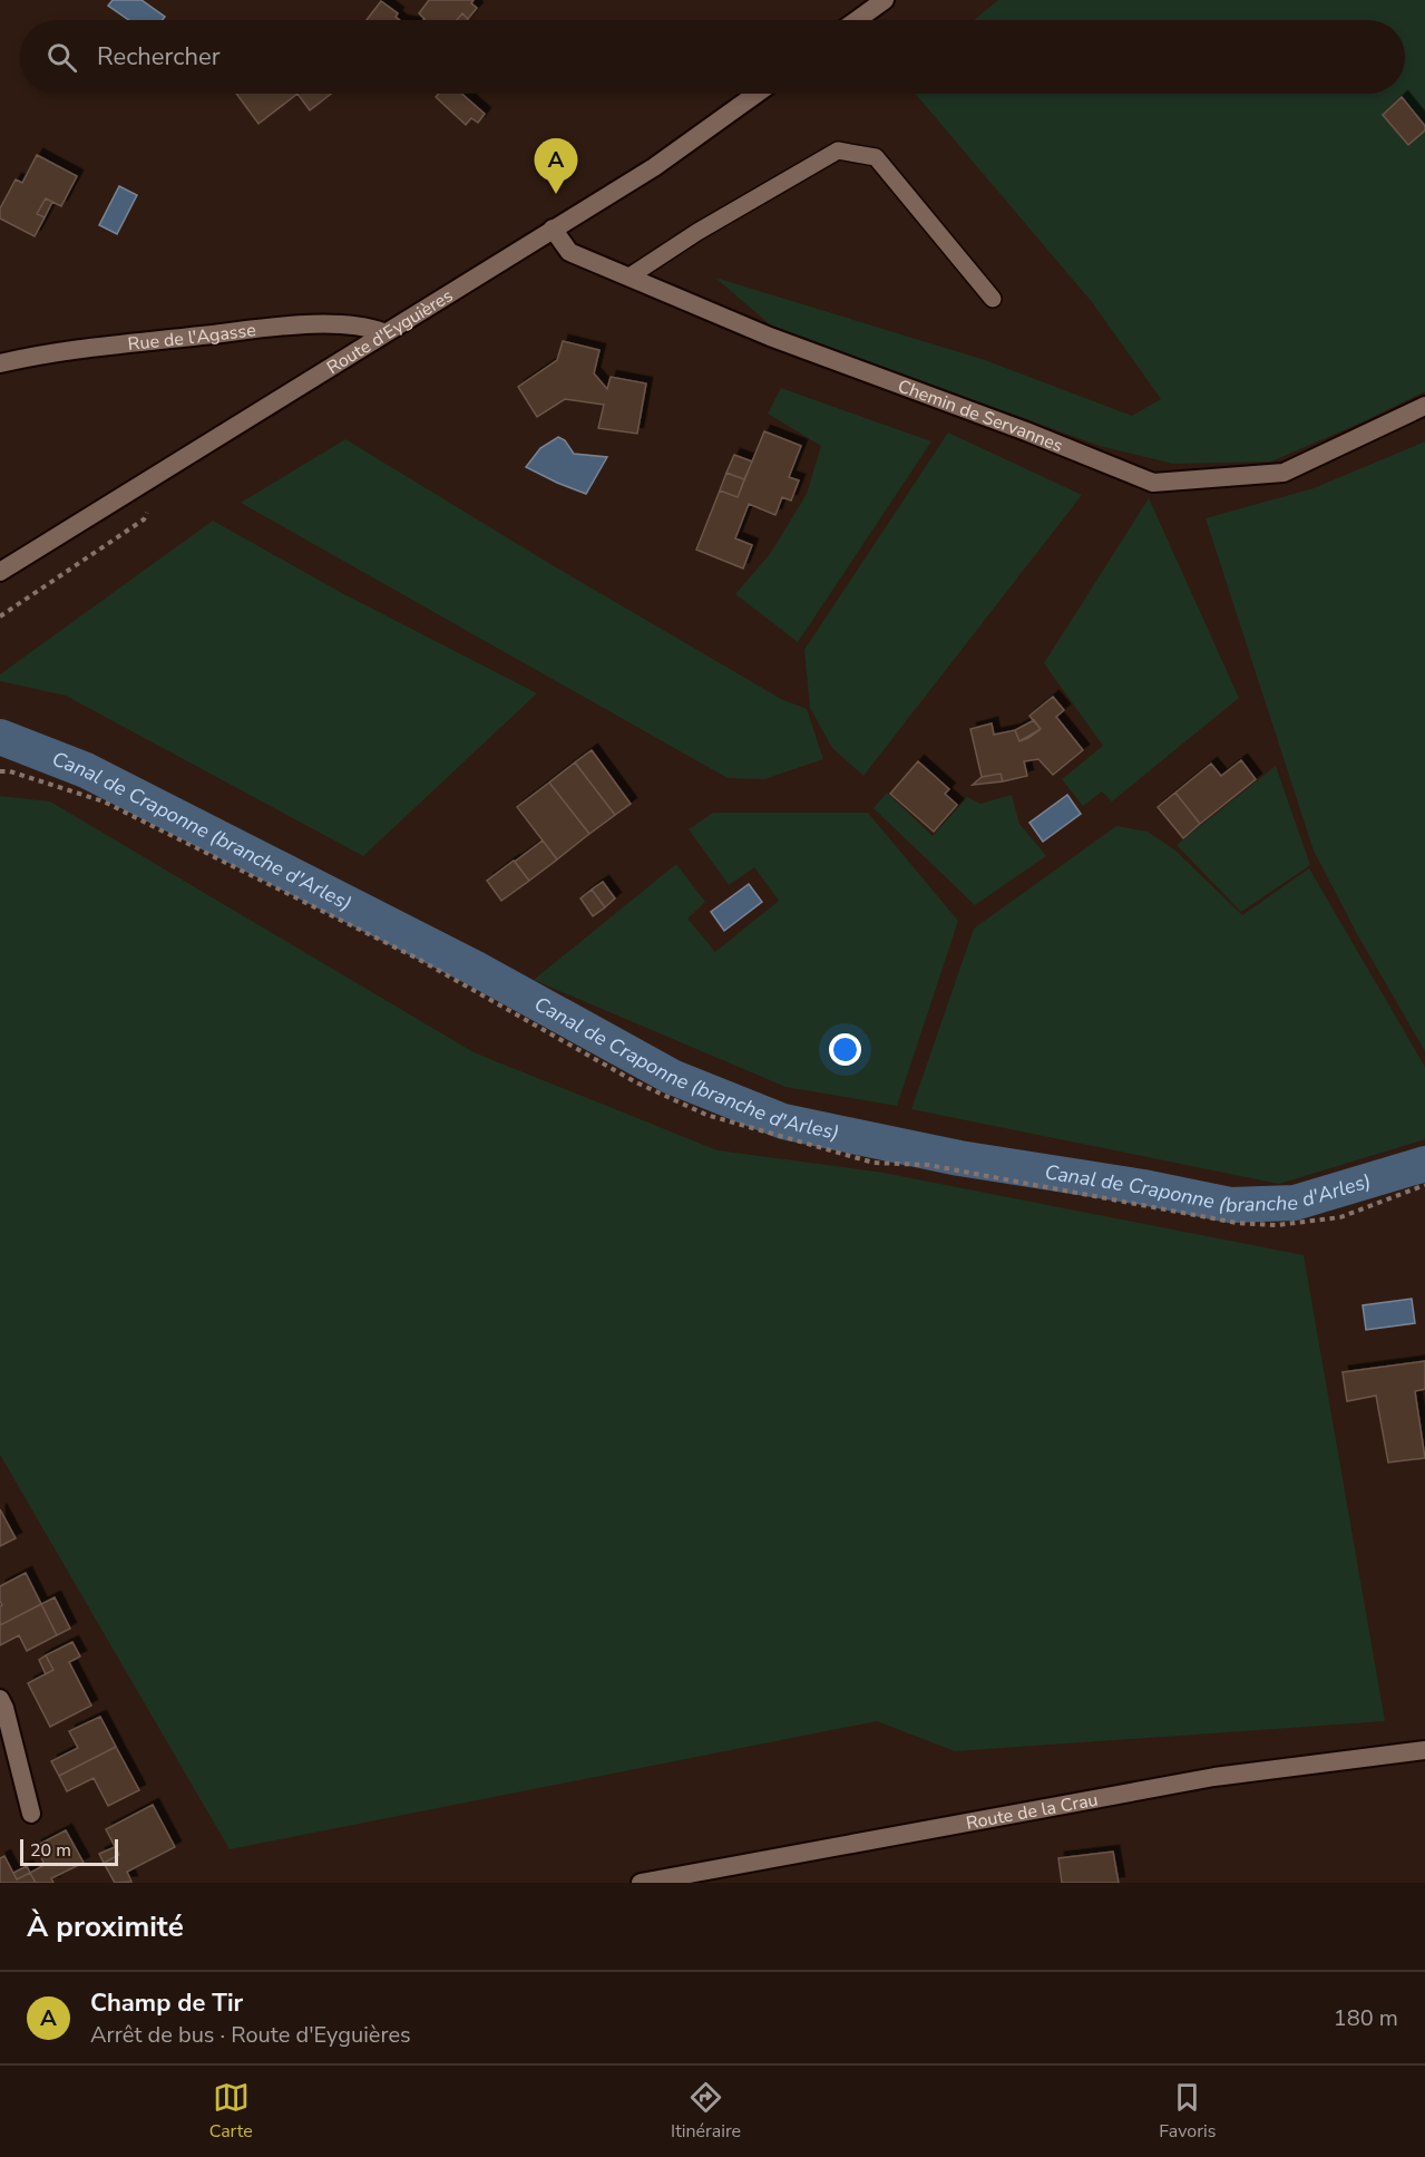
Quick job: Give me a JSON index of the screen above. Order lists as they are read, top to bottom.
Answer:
{
  "streets": {
    "main road": [
      "Route d'Eyguières",
      "Rue de l'Agasse",
      "Chemin de Servannes",
      "Route de la Crau"
    ]
  },
  "crossings": [
    ["Route d'Eyguières", "Rue de l'Agasse"],
    ["Route d'Eyguières", "Chemin de Servannes"]
  ],
  "water": ["Canal de Craponne (branche d'Arles)"],
  "scale_bar": "20 m",
  "page": {
    "search": "Rechercher",
    "pins": "A",
    "scale": "20 m",
    "heading": "À proximité",
    "list": [
      {
        "mark": "A",
        "name": "Champ de Tir",
        "note": "Arrêt de bus · Route d'Eyguières",
        "value": "180 m"
      }
    ],
    "nav": ["Carte", "Itinéraire", "Favoris"]
  }
}
